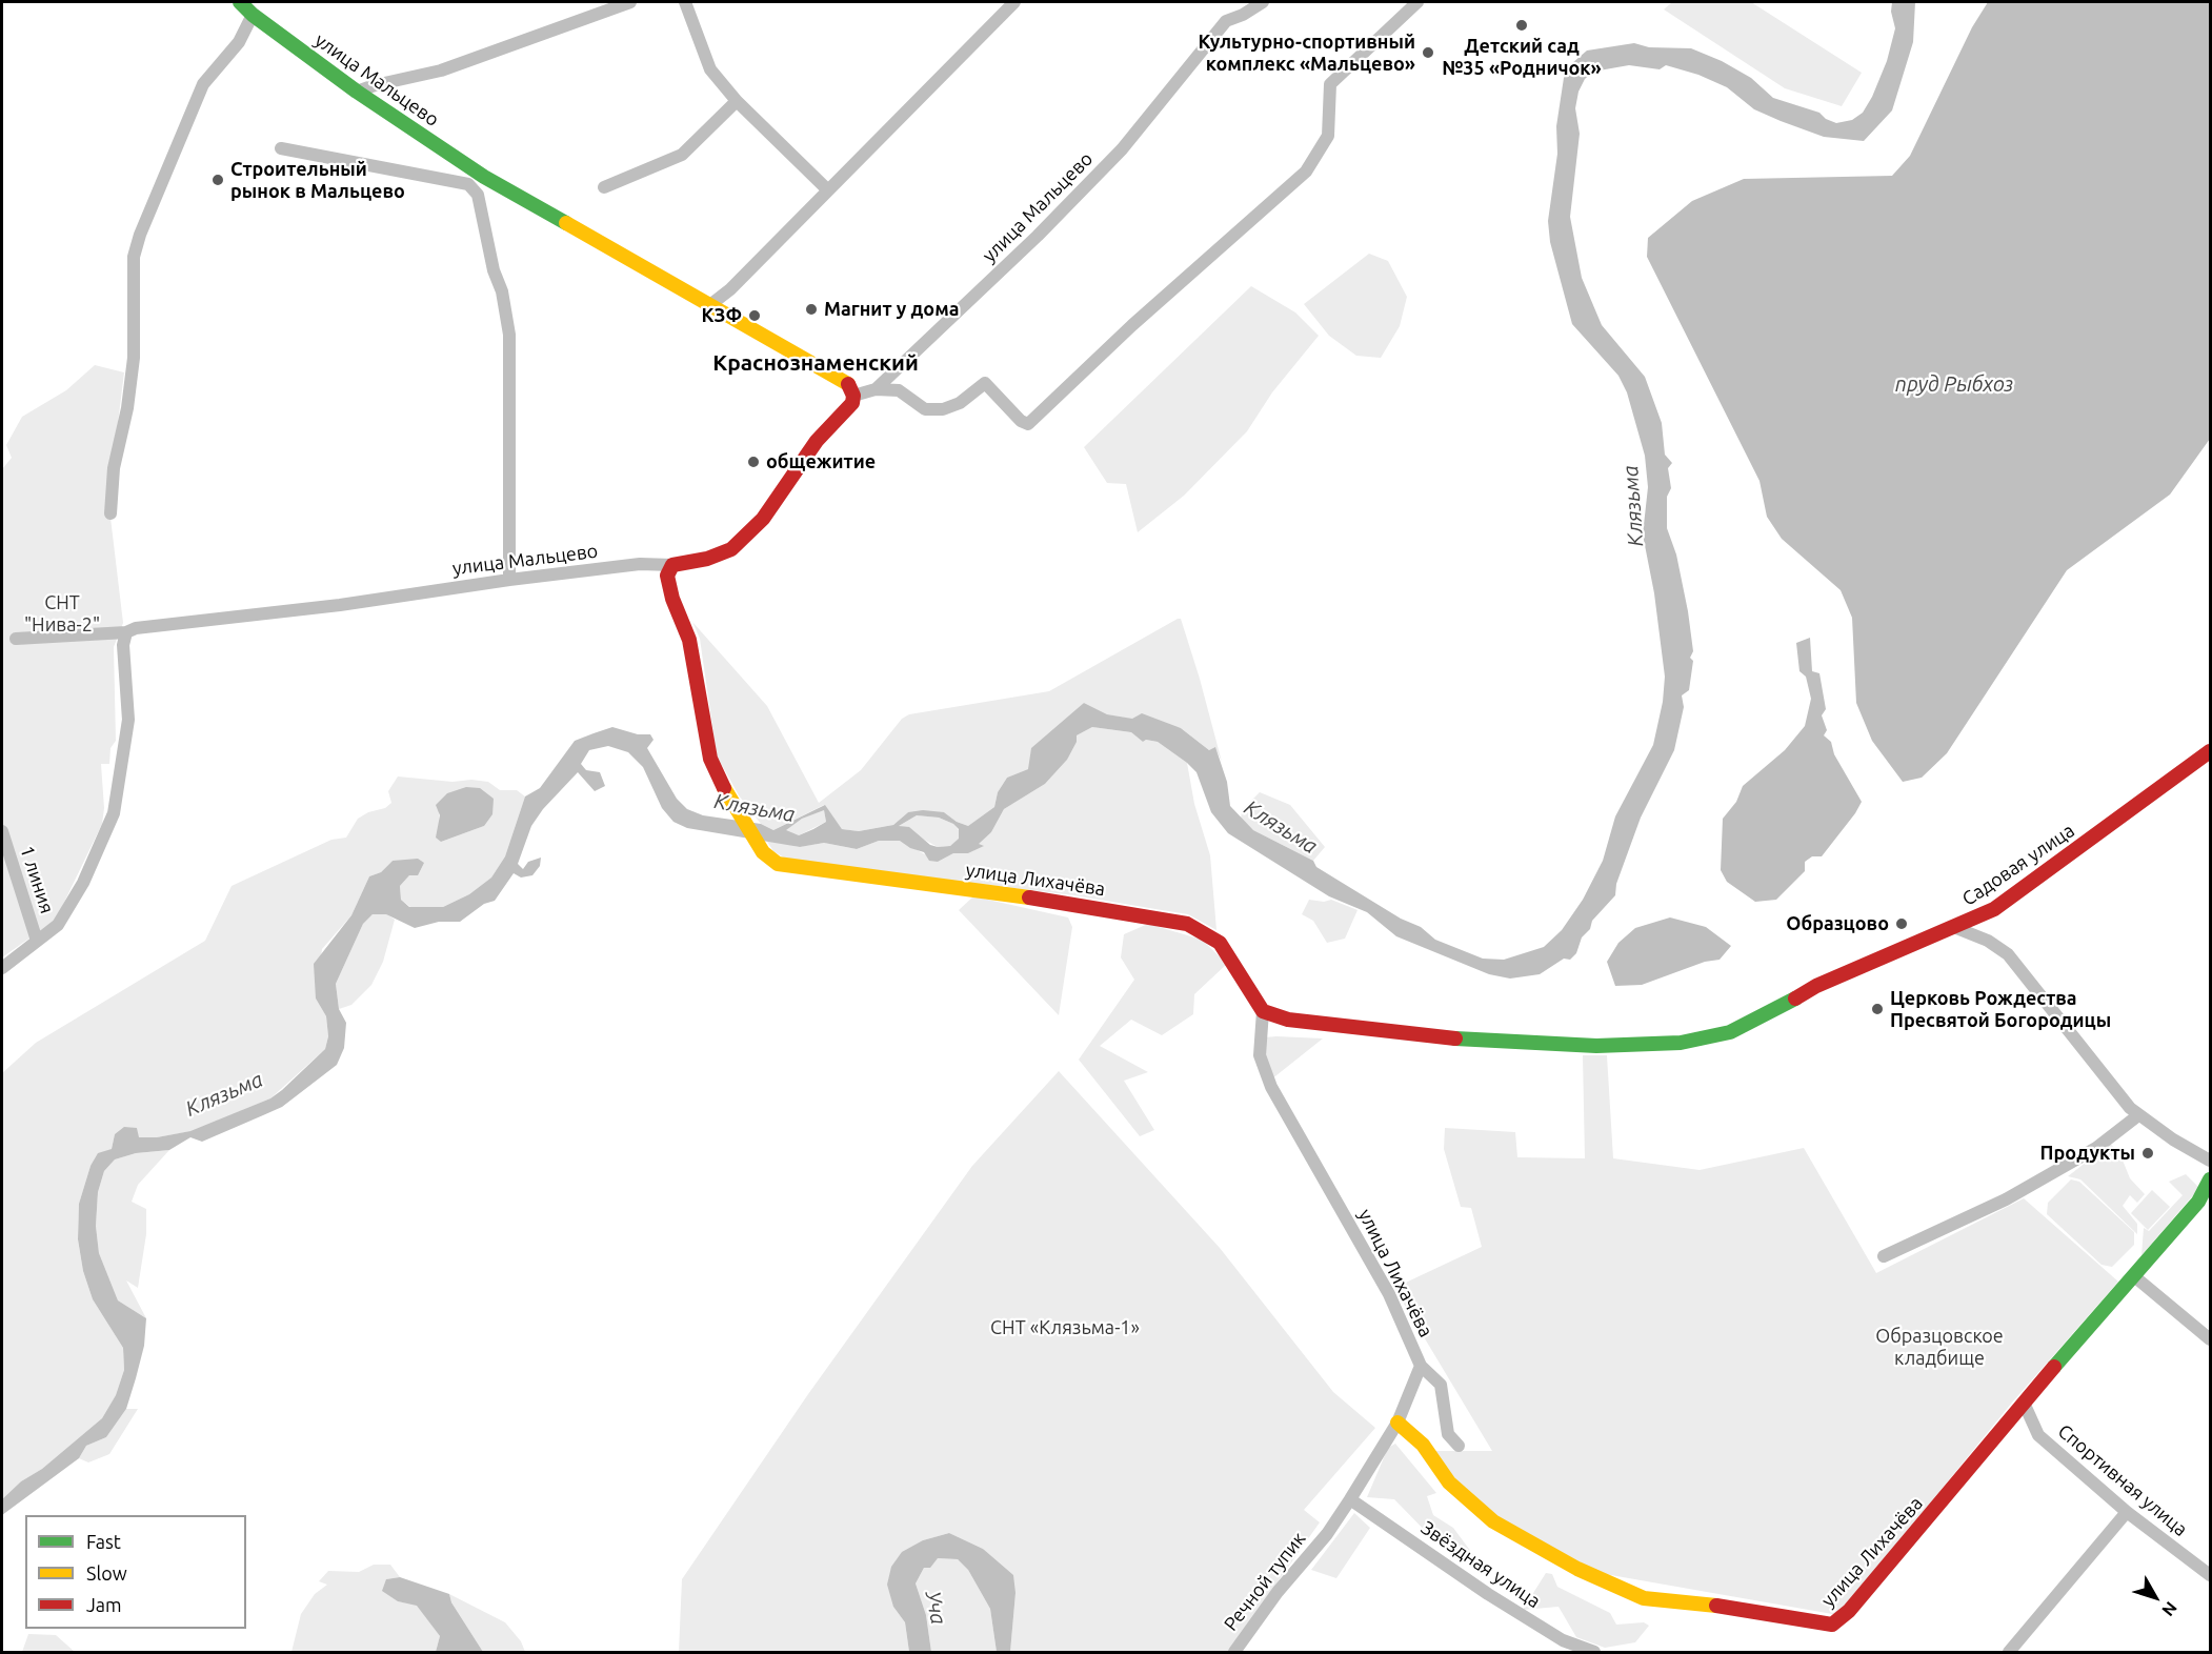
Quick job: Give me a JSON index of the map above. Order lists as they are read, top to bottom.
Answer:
{
  "streets": {
    "street": [
      "улица Мальцево",
      "Садовая улица",
      "1 линия",
      "улица Лихачёва",
      "Спортивная улица",
      "Звёздная улица",
      "Речной тупик"
    ]
  },
  "crossings": [
    ["улица Мальцево", "улица Лихачёва"],
    ["Садовая улица", "улица Лихачёва"],
    ["улица Лихачёва", "Спортивная улица"],
    ["улица Лихачёва", "Речной тупик"],
    ["Звёздная улица", "Речной тупик"]
  ],
  "districts": ["Краснознаменский"],
  "water": ["пруд Рыбхоз", "Клязьма", "Уча"],
  "parks": ["СНТ \"Нива-2\"", "СНТ «Клязьма-1»", "Образцовское кладбище"],
  "places": [
    "Детский сад №35 «Родничок»",
    "Культурно-спортивный комплекс «Мальцево»",
    "Строительный рынок в Мальцево",
    "Магнит у дома",
    "КЗФ",
    "общежитие",
    "Образцово",
    "Церковь Рождества Пресвятой Богородицы",
    "Продукты"
  ],
  "legend": ["Fast", "Slow", "Jam"],
  "north": "bottom right"
}
